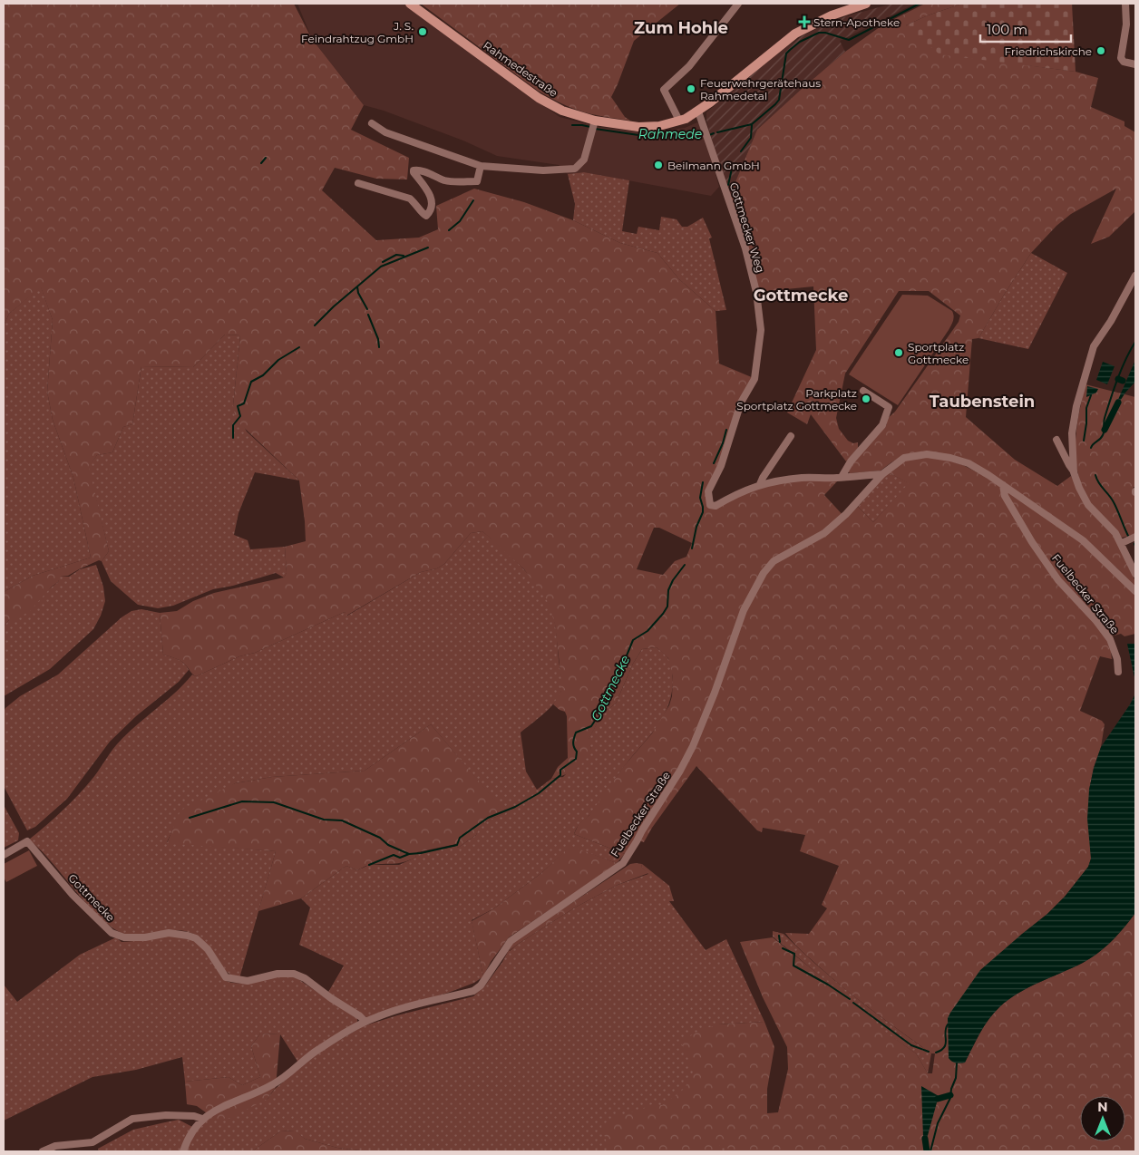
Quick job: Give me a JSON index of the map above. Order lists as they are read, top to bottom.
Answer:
{
  "streets": {
    "main road": ["Rahmedestraße"],
    "street": ["Gottmecker Weg", "Fuelbecker Straße", "Gottmecke"]
  },
  "crossings": [
    ["Rahmedestraße", "Gottmecker Weg"],
    ["Gottmecker Weg", "Fuelbecker Straße"],
    ["Fuelbecker Straße", "Gottmecke"]
  ],
  "districts": ["Zum Hohle", "Gottmecke", "Taubenstein"],
  "water": ["Rahmede", "Gottmecke"],
  "places": {
    "health": ["Stern-Apotheke"],
    "other": [
      "J. S. Feindrahtzug GmbH",
      "Friedrichskirche",
      "Feuerwehrgerätehaus Rahmedetal",
      "Beilmann GmbH",
      "Sportplatz Gottmecke",
      "Parkplatz Sportplatz Gottmecke"
    ]
  },
  "scale_bar": "100 m",
  "north": "top"
}
